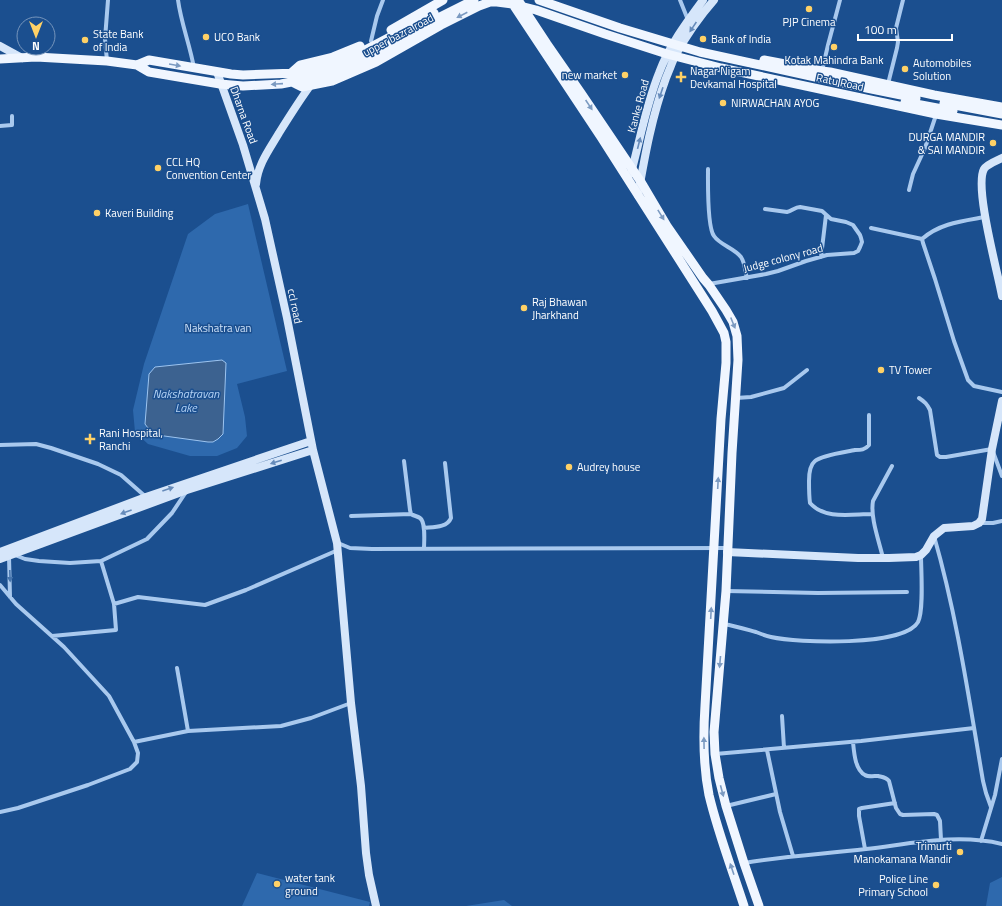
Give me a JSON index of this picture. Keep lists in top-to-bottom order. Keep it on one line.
{"streets":{"main road":["upper bazra road","Ratu Road"],"street":["Kanke Road","Dharna Road","Judge colony road","ccl road"]},"crossings":[["upper bazra road","Ratu Road"],["upper bazra road","Kanke Road"],["upper bazra road","ccl road"],["Ratu Road","Kanke Road"],["Dharna Road","ccl road"]],"water":["Nakshatravan Lake"],"parks":["Nakshatra van"],"places":{"other":["PJP Cinema","UCO Bank","Bank of India","State Bank of India","Kotak Mahindra Bank","Automobiles Solution","new market","NIRWACHAN AYOG","DURGA MANDIR & SAI MANDIR","CCL HQ Convention Center","Kaveri Building","Raj Bhawan Jharkhand","TV Tower","Audrey house","Trimurti Manokamana Mandir","water tank ground","Police Line Primary School"],"health":["Nagar Nigam Devkamal Hospital","Rani Hospital, Ranchi"]},"scale_bar":"100 m","north":"bottom"}
